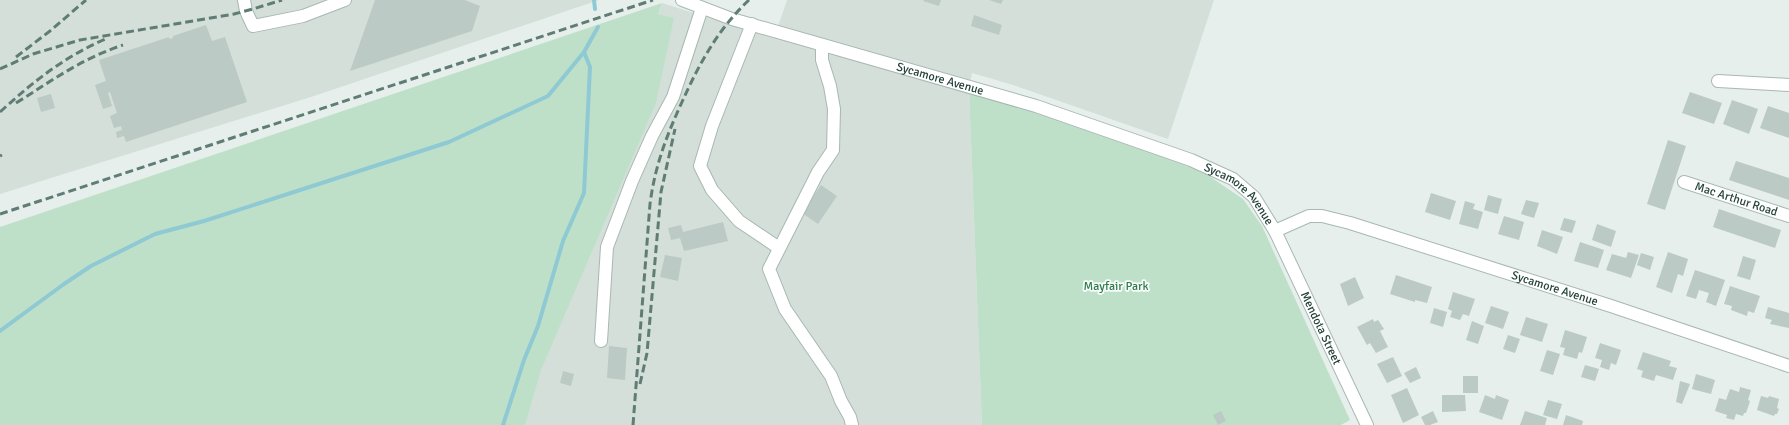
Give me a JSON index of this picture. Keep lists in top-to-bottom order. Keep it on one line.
{"streets":{"street":["Sycamore Avenue","Mac Arthur Road","Mendota Street"]},"crossings":[["Sycamore Avenue","Mendota Street"]],"parks":["Mayfair Park"]}
